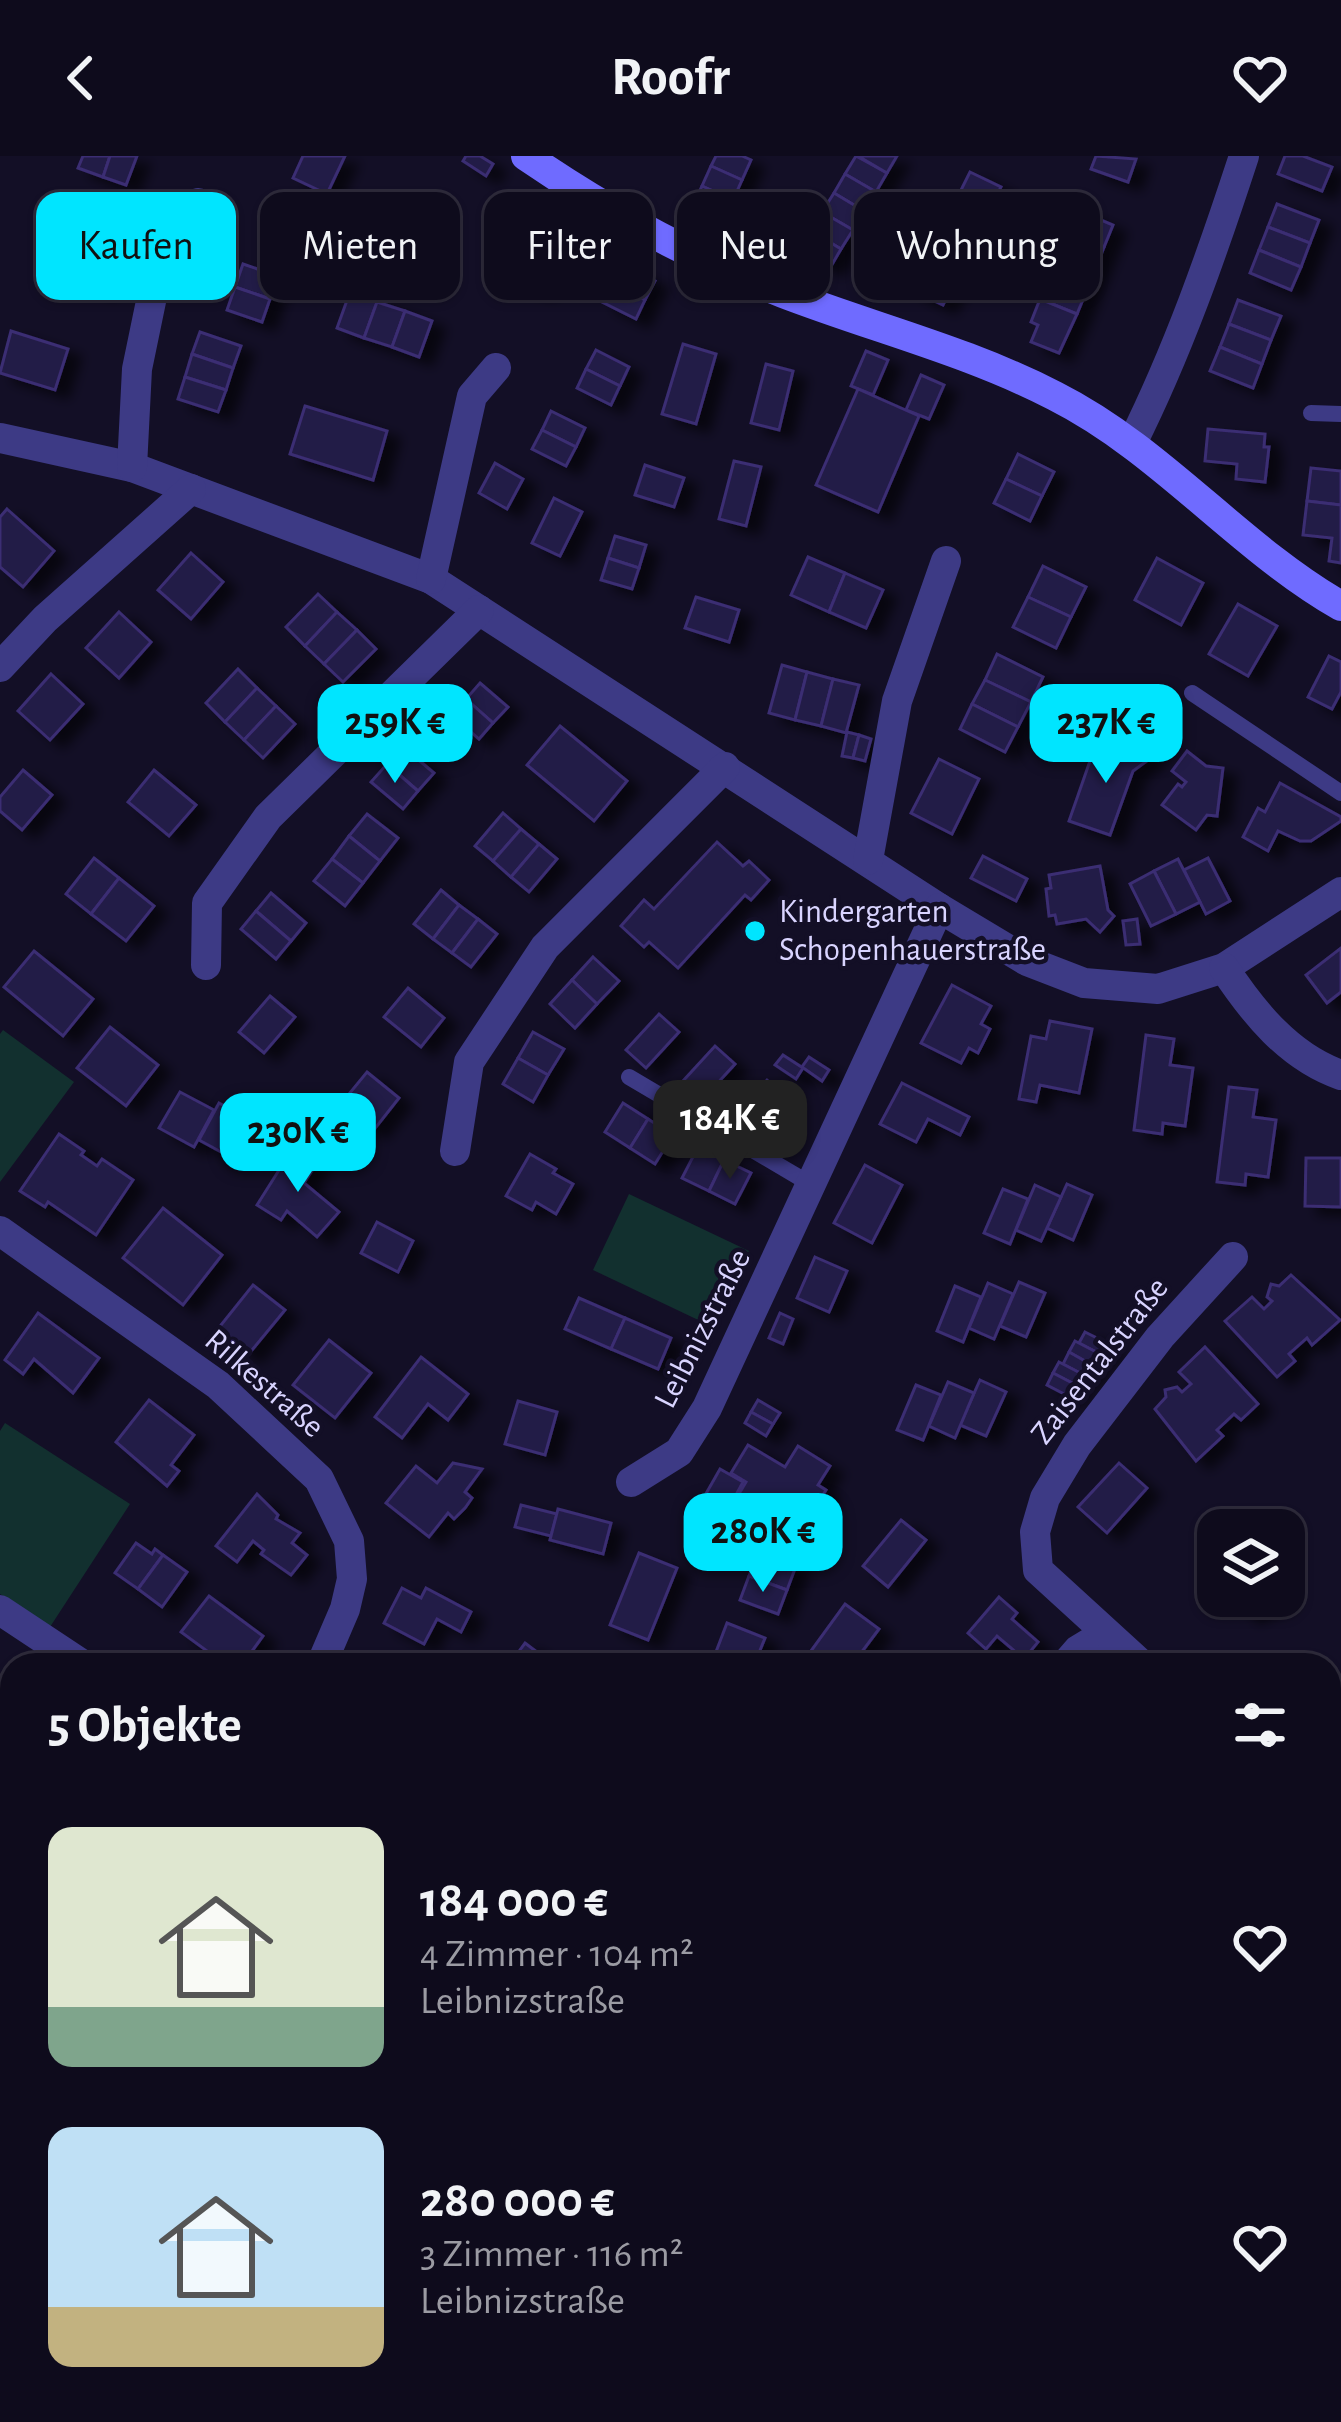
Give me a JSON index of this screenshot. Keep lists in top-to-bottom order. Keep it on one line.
{"streets":{"street":["Leibnizstraße","Zaisentalstraße","Rilkestraße"]},"places":["Kindergarten Schopenhauerstraße"],"page":{"header":"Roofr","chip":["Kaufen","Mieten","Filter","Neu","Wohnung"],"price":["259K €","237K €","184K €","230K €","280K €"],"heading":"5 Objekte","list":[{"name":"184 000 €","note":"4 Zimmer · 104 m² · Leibnizstraße"},{"name":"280 000 €","note":"3 Zimmer · 116 m² · Leibnizstraße"}]}}
